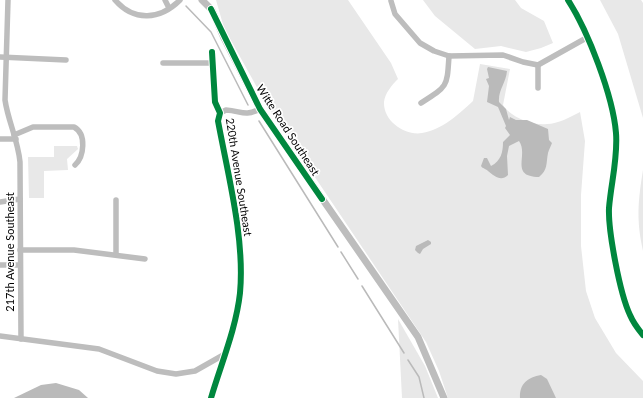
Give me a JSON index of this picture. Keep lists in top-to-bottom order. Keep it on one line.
{"streets":{"street":["Witte Road Southeast","220th Avenue Southeast","217th Avenue Southeast"]}}
